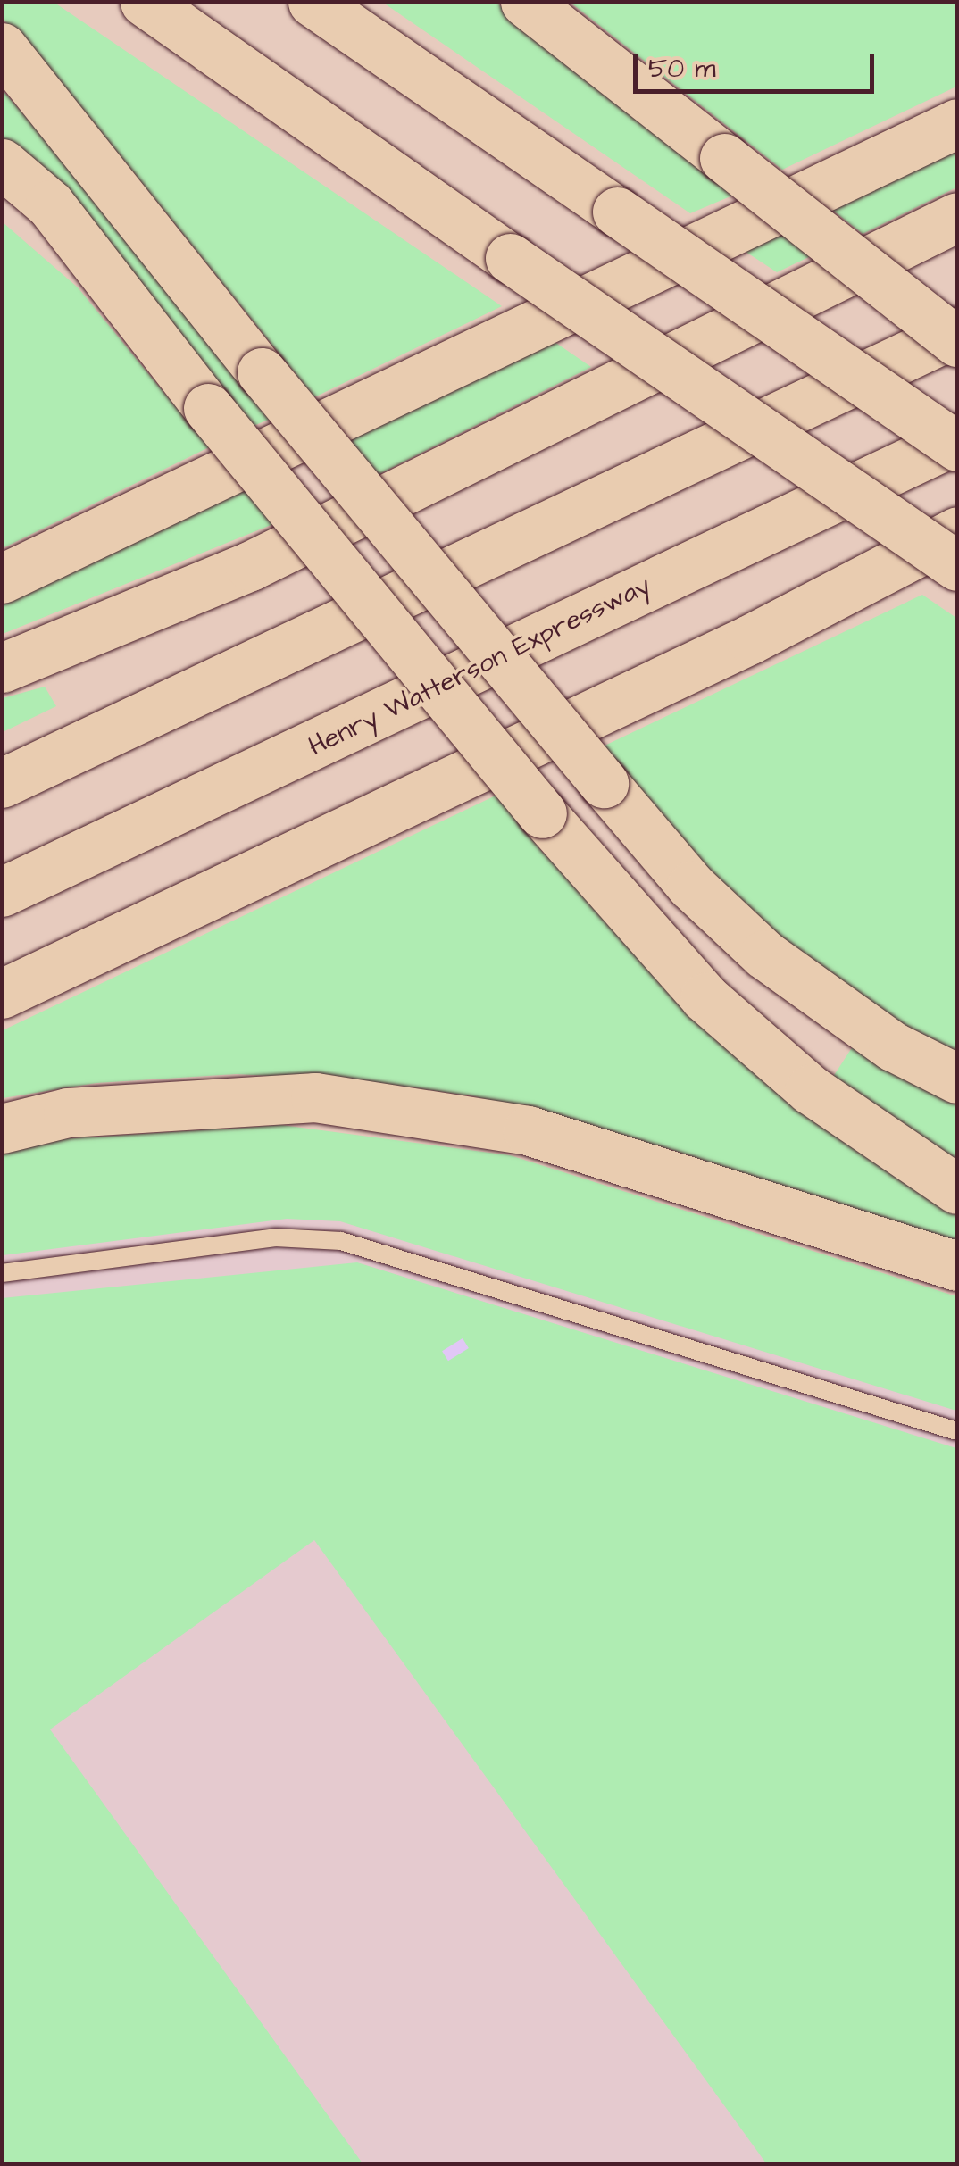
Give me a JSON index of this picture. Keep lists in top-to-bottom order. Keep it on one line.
{"streets":{"highway":["Henry Watterson Expressway"]},"scale_bar":"50 m"}
